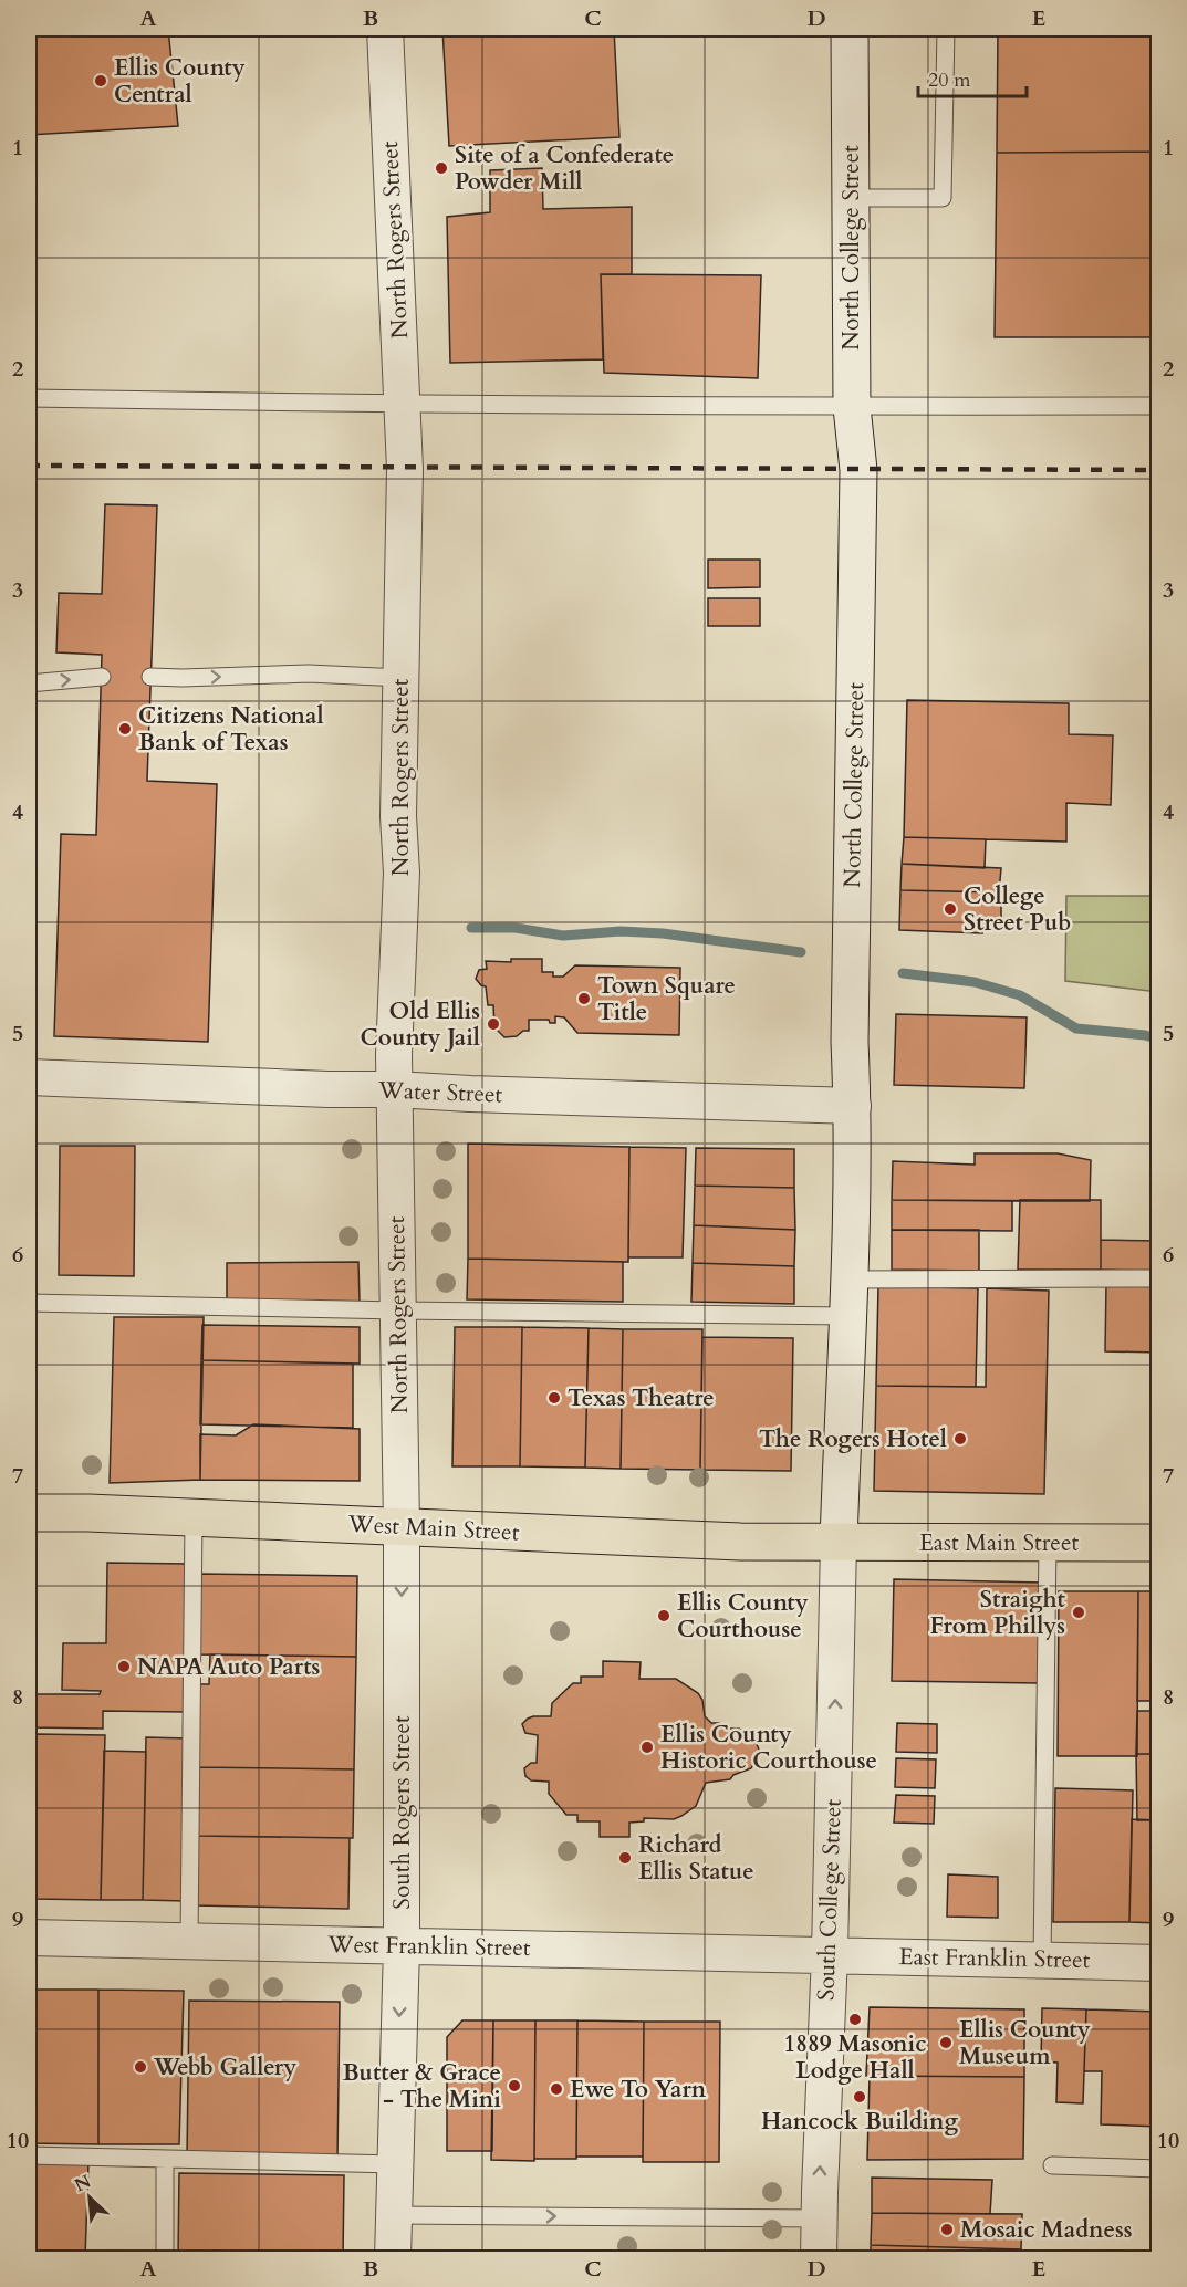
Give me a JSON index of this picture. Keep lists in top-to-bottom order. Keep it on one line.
{"streets":{"main road":["West Main Street","East Main Street"],"street":["North Rogers Street","North College Street","Water Street","South Rogers Street","South College Street","West Franklin Street","East Franklin Street"]},"crossings":[["North Rogers Street","Water Street"],["North Rogers Street","West Main Street"],["North Rogers Street","South Rogers Street"],["North College Street","Water Street"],["North College Street","West Main Street"],["North College Street","East Main Street"],["North College Street","South College Street"],["West Main Street","East Main Street"],["West Main Street","South Rogers Street"],["West Main Street","South College Street"],["East Main Street","South College Street"],["South Rogers Street","West Franklin Street"],["South College Street","West Franklin Street"],["South College Street","East Franklin Street"],["West Franklin Street","East Franklin Street"]],"one_way":["South Rogers Street","South College Street"],"places":["Ellis County Central","Site of a Confederate Powder Mill","Citizens National Bank of Texas","College Street Pub","Town Square Title","Old Ellis County Jail","Texas Theatre","The Rogers Hotel","Straight From Phillys","Ellis County Courthouse","NAPA Auto Parts","Ellis County Historic Courthouse","Richard Ellis Statue","1889 Masonic Lodge Hall","Ellis County Museum","Webb Gallery","Butter & Grace - The Mini","Ewe To Yarn","Hancock Building","Mosaic Madness"],"scale_bar":"20 m","north":"top left","grid":{"columns":["A","B","C","D","E"],"rows":["1","2","3","4","5","6","7","8","9","10"]}}
